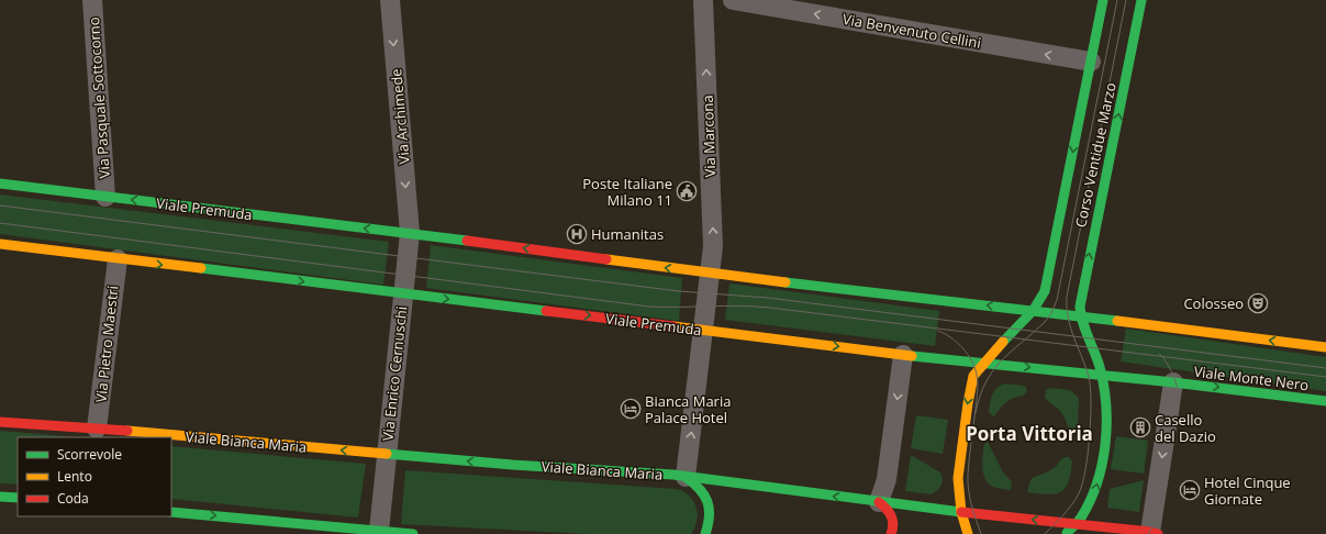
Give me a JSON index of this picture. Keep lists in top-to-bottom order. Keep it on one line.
{"streets":{"street":["Via Benvenuto Cellini","Via Pasquale Sottocorno","Via Archimede","Via Marcona","Corso Ventidue Marzo","Viale Premuda","Via Pietro Maestri","Via Enrico Cernuschi","Viale Monte Nero","Viale Bianca Maria"]},"crossings":[["Via Benvenuto Cellini","Corso Ventidue Marzo"],["Via Pasquale Sottocorno","Viale Premuda"],["Via Archimede","Viale Premuda"],["Via Marcona","Viale Premuda"],["Via Marcona","Viale Bianca Maria"],["Corso Ventidue Marzo","Viale Premuda"],["Corso Ventidue Marzo","Viale Monte Nero"],["Corso Ventidue Marzo","Viale Bianca Maria"],["Viale Premuda","Via Pietro Maestri"],["Viale Premuda","Via Enrico Cernuschi"],["Viale Premuda","Viale Monte Nero"],["Via Pietro Maestri","Viale Bianca Maria"],["Via Enrico Cernuschi","Viale Bianca Maria"]],"one_way":["Via Benvenuto Cellini","Via Archimede","Via Marcona","Viale Monte Nero","Viale Bianca Maria"],"districts":["Porta Vittoria"],"places":{"public building":["Poste Italiane Milano 11"],"hospital":["Humanitas"],"theatre":["Colosseo"],"hotel":["Bianca Maria Palace Hotel","Hotel Cinque Giornate"],"building":["Casello del Dazio"]},"legend":["Scorrevole","Lento","Coda"]}
